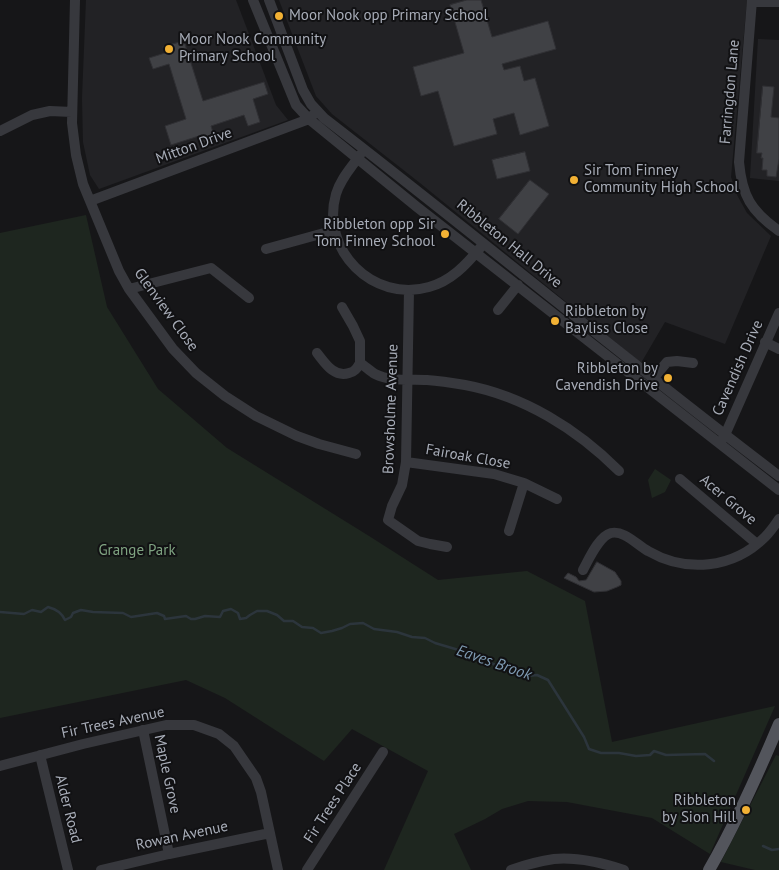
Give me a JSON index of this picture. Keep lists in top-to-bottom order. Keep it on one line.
{"streets":{"street":["Farringdon Lane","Mitton Drive","Ribbleton Hall Drive","Glenview Close","Cavendish Drive","Browsholme Avenue","Fairoak Close","Acer Grove","Fir Trees Avenue","Maple Grove","Fir Trees Place","Alder Road","Rowan Avenue"]},"crossings":[["Mitton Drive","Ribbleton Hall Drive"],["Mitton Drive","Glenview Close"],["Ribbleton Hall Drive","Cavendish Drive"],["Browsholme Avenue","Fairoak Close"],["Fir Trees Avenue","Maple Grove"],["Fir Trees Avenue","Alder Road"],["Fir Trees Avenue","Rowan Avenue"],["Maple Grove","Rowan Avenue"]],"water":["Eaves Brook"],"parks":["Grange Park"],"places":["Moor Nook opp Primary School","Moor Nook Community Primary School","Sir Tom Finney Community High School","Ribbleton opp Sir Tom Finney School","Ribbleton by Bayliss Close","Ribbleton by Cavendish Drive","Ribbleton by Sion Hill"]}
